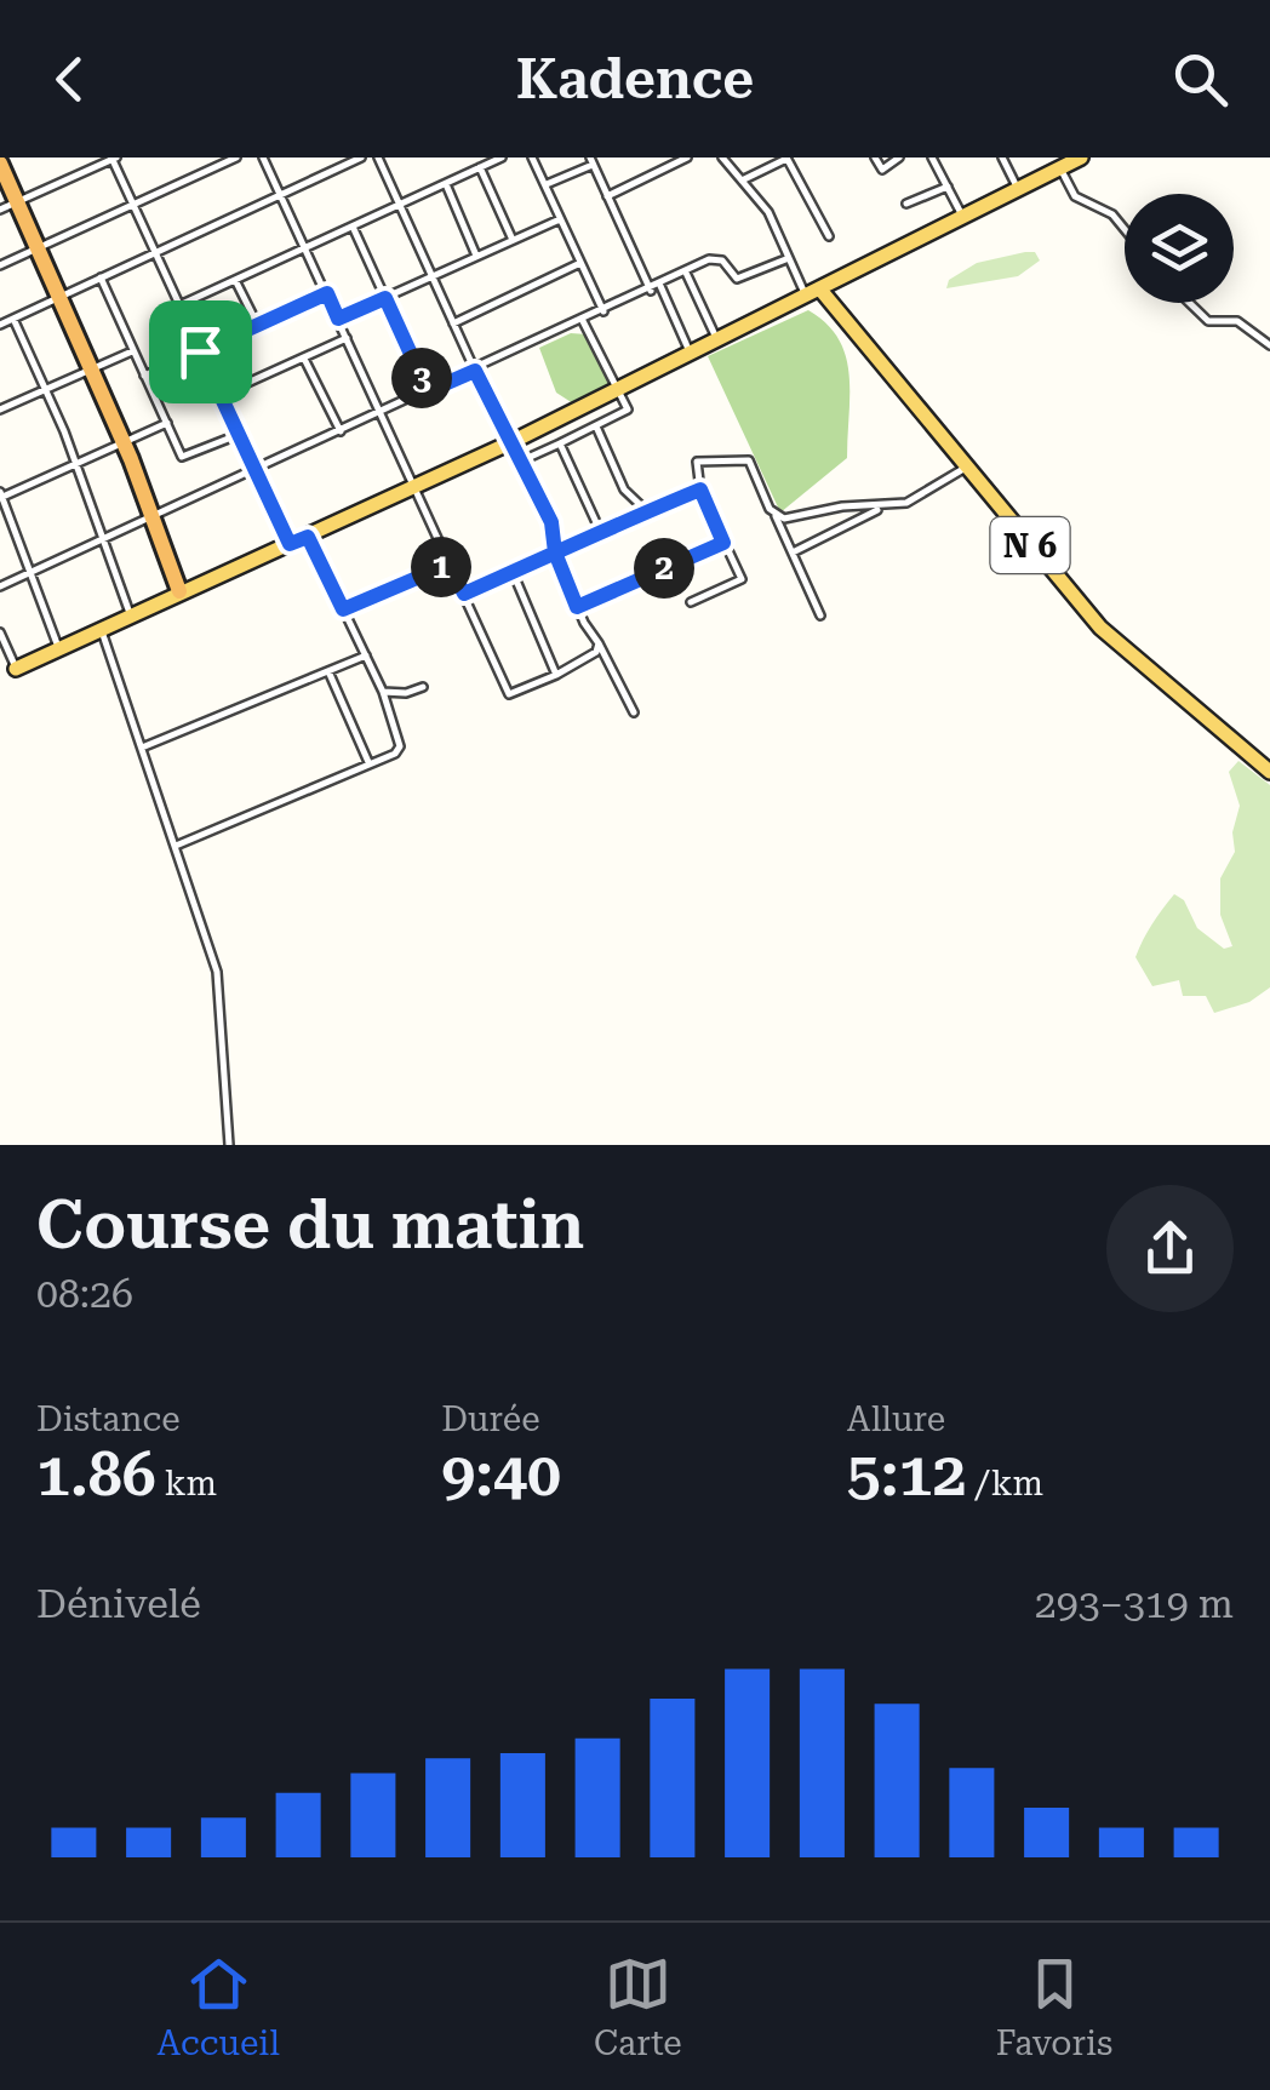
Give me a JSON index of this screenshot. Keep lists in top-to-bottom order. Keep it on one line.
{"streets":{"main road":["N 6"]},"page":{"header":"Kadence","pins":["3","1","2"],"heading":["Course du matin","08:26"],"stats":[["Distance","1.86 km"],["Durée","9:40"],["Allure","5:12 /km"]],"chart":["Dénivelé","293–319 m"],"tabs":["Accueil","Carte","Favoris"]}}
